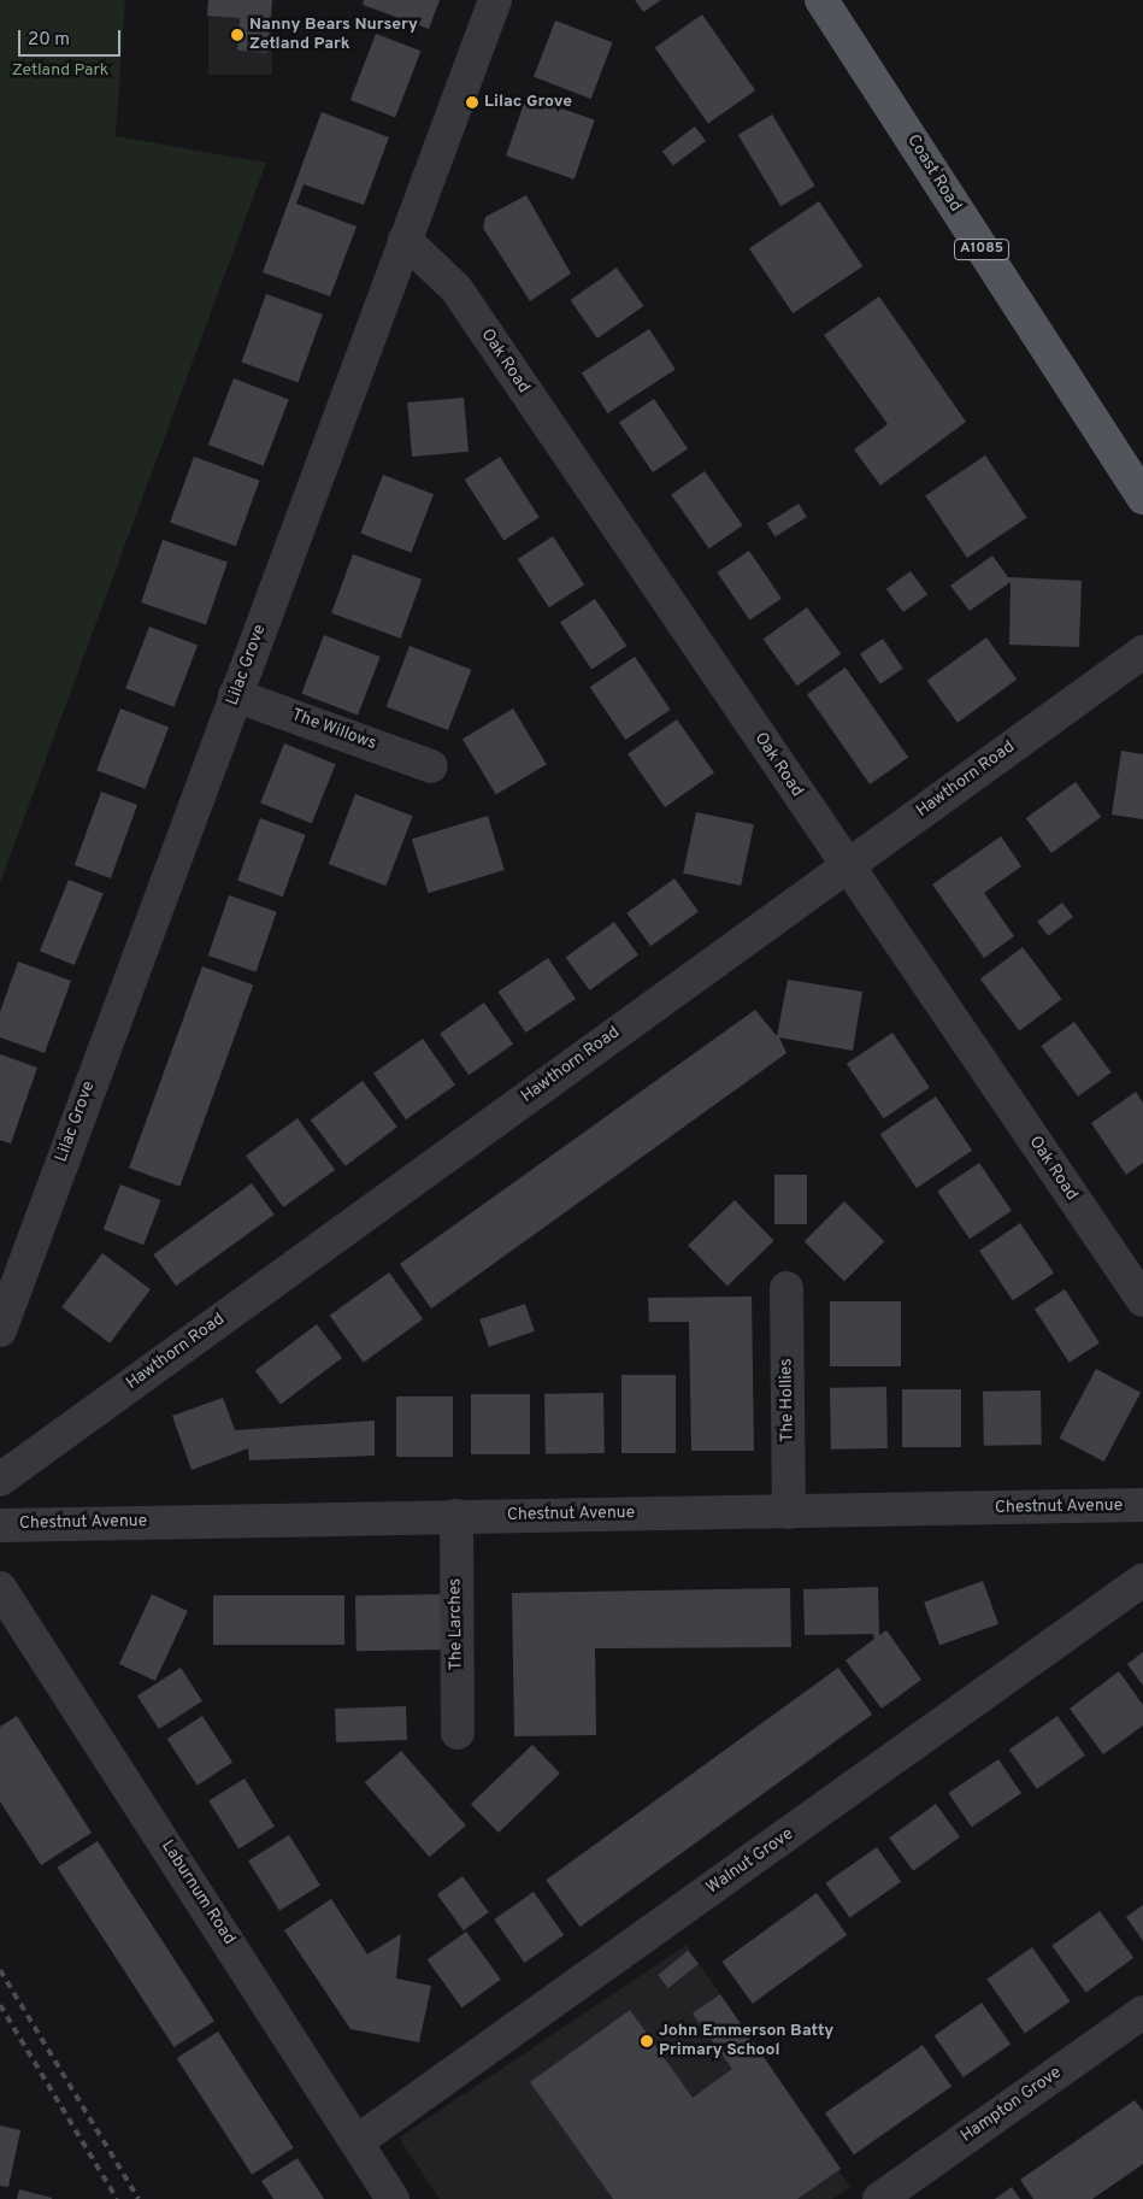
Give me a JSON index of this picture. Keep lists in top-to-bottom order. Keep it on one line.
{"streets":{"main road":["Coast Road","A1085"],"street":["Oak Road","Lilac Grove","The Willows","Hawthorn Road","The Hollies","Chestnut Avenue","The Larches","Walnut Grove","Laburnum Road","Hampton Grove"]},"crossings":[["Oak Road","Lilac Grove"],["Oak Road","Hawthorn Road"],["Lilac Grove","The Willows"],["The Hollies","Chestnut Avenue"],["Chestnut Avenue","The Larches"],["Walnut Grove","Laburnum Road"]],"parks":["Zetland Park"],"places":["Nanny Bears Nursery Zetland Park","Lilac Grove","John Emmerson Batty Primary School"],"scale_bar":"20 m"}
